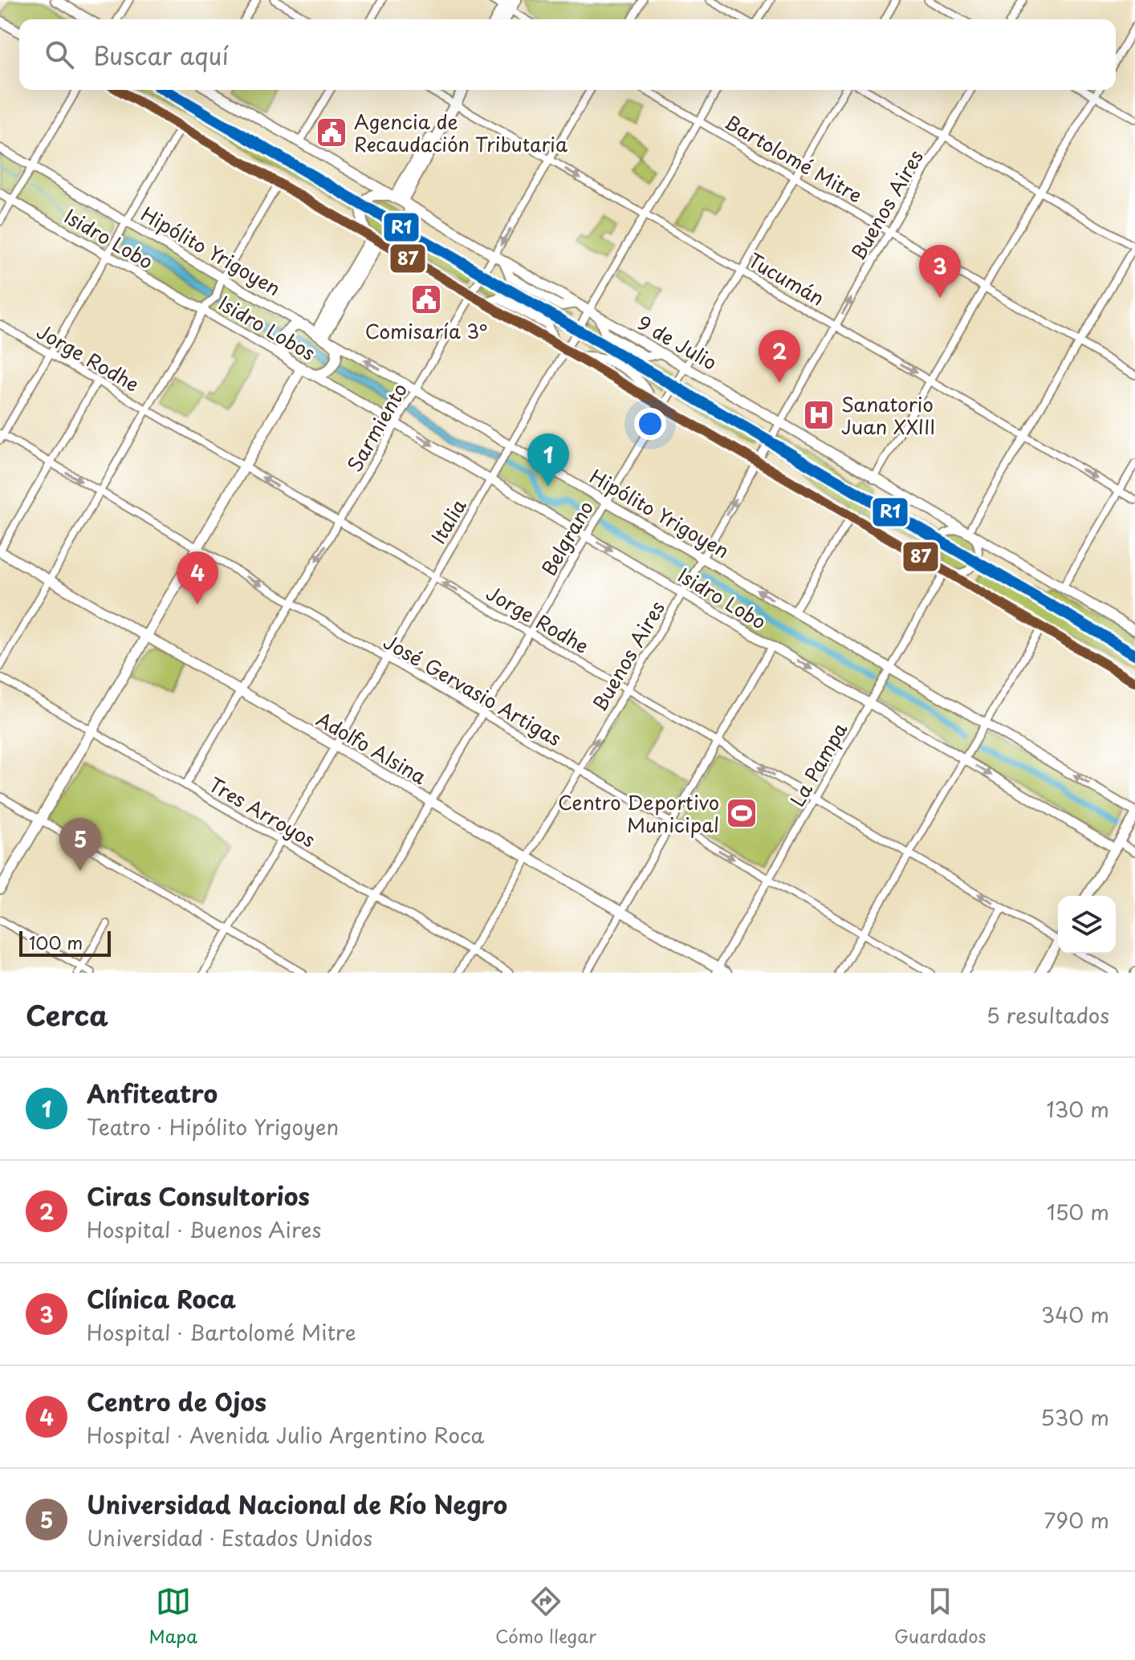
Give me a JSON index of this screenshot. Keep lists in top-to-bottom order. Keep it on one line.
{"streets":{"main road":["Hipólito Yrigoyen","Isidro Lobos","9 de Julio","Adolfo Alsina"],"street":["Bartolomé Mitre","Buenos Aires","Isidro Lobo","Tucumán","Jorge Rodhe","Sarmiento","Italia","Belgrano","José Gervasio Artigas","La Pampa","Tres Arroyos"]},"crossings":[["Bartolomé Mitre","Buenos Aires"],["Bartolomé Mitre","Italia"],["Bartolomé Mitre","Belgrano"],["Buenos Aires","Isidro Lobo"],["Buenos Aires","Hipólito Yrigoyen"],["Buenos Aires","Tucumán"],["Buenos Aires","9 de Julio"],["Buenos Aires","Jorge Rodhe"],["Buenos Aires","José Gervasio Artigas"],["Buenos Aires","Adolfo Alsina"],["Buenos Aires","Tres Arroyos"],["Isidro Lobo","Hipólito Yrigoyen"],["Isidro Lobo","Isidro Lobos"],["Isidro Lobo","Sarmiento"],["Isidro Lobo","Italia"],["Isidro Lobo","Belgrano"],["Isidro Lobo","La Pampa"],["Hipólito Yrigoyen","Isidro Lobos"],["Hipólito Yrigoyen","Sarmiento"],["Hipólito Yrigoyen","Italia"],["Hipólito Yrigoyen","Belgrano"],["Hipólito Yrigoyen","La Pampa"],["Tucumán","Sarmiento"],["Tucumán","Italia"],["Tucumán","Belgrano"],["9 de Julio","Sarmiento"],["9 de Julio","Italia"],["9 de Julio","Belgrano"],["9 de Julio","La Pampa"],["Jorge Rodhe","Sarmiento"],["Jorge Rodhe","Italia"],["Jorge Rodhe","Belgrano"],["Jorge Rodhe","La Pampa"],["Sarmiento","José Gervasio Artigas"],["Sarmiento","Adolfo Alsina"],["Sarmiento","Tres Arroyos"],["Italia","José Gervasio Artigas"],["Italia","Adolfo Alsina"],["Italia","Tres Arroyos"],["Belgrano","José Gervasio Artigas"],["Belgrano","Adolfo Alsina"],["Belgrano","Tres Arroyos"],["José Gervasio Artigas","La Pampa"],["Adolfo Alsina","La Pampa"]],"one_way":["Isidro Lobo","Tucumán","Jorge Rodhe"],"places":{"public building":["Agencia de Recaudación Tributaria","Comisaría 3°"],"hospital":["Sanatorio Juan XXIII"],"sports":["Centro Deportivo Municipal"]},"lines":["transit line R1","transit line 87"],"scale_bar":"100 m","page":{"search":"Buscar aquí","pins":["3","2","1","4","5"],"scale":"100 m","heading":["Cerca","5 resultados"],"list":[{"mark":"1","name":"Anfiteatro","note":"Teatro · Hipólito Yrigoyen","value":"130 m"},{"mark":"2","name":"Ciras Consultorios","note":"Hospital · Buenos Aires","value":"150 m"},{"mark":"3","name":"Clínica Roca","note":"Hospital · Bartolomé Mitre","value":"340 m"},{"mark":"4","name":"Centro de Ojos","note":"Hospital · Avenida Julio Argentino Roca","value":"530 m"},{"mark":"5","name":"Universidad Nacional de Río Negro","note":"Universidad · Estados Unidos","value":"790 m"}],"nav":["Mapa","Cómo llegar","Guardados"]}}
